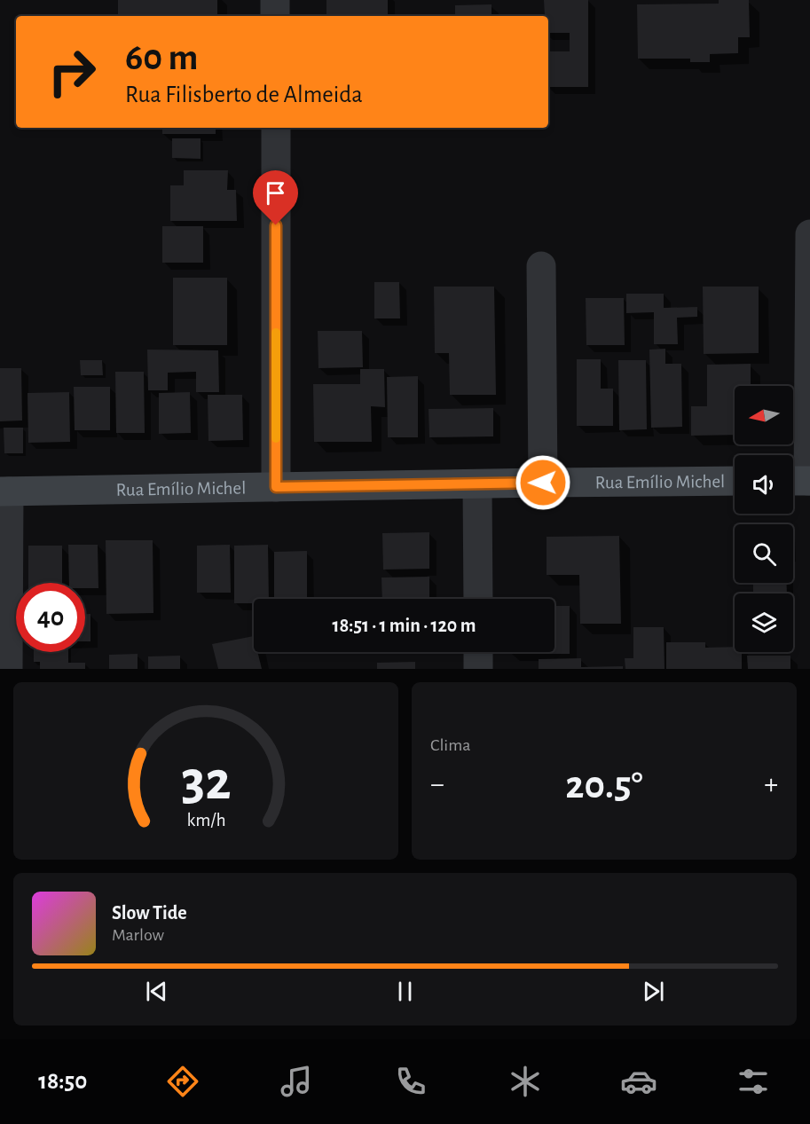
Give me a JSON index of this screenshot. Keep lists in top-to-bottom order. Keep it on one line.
{"streets":{"street":["Rua Emílio Michel"]},"north":"left","page":{"turn":["60 m","Rua Filisberto de Almeida"],"limit":"40","trip":"18:51 · 1 min · 120 m","tile":"Clima","heat":["−","20.5°","+"],"song":["Slow Tide","Marlow"],"tabs":"18:50","gauge":["32","km/h"]}}
